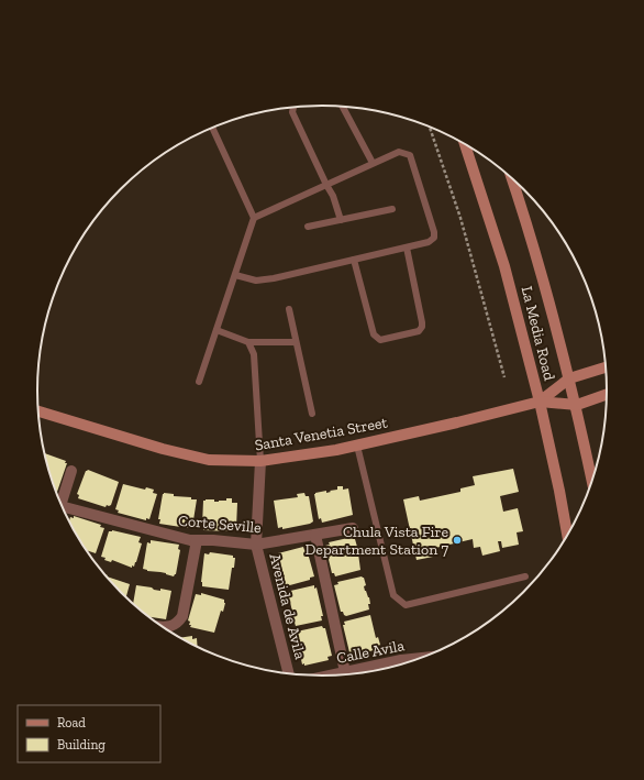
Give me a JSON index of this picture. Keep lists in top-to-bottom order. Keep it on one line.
{"streets":{"main road":["La Media Road","Santa Venetia Street"],"street":["Corte Seville","Avenida de Avila","Calle Avila"]},"crossings":[["La Media Road","Santa Venetia Street"],["Santa Venetia Street","Avenida de Avila"],["Corte Seville","Avenida de Avila"]],"places":["Chula Vista Fire Department Station 7"],"legend":["Road","Building"]}
